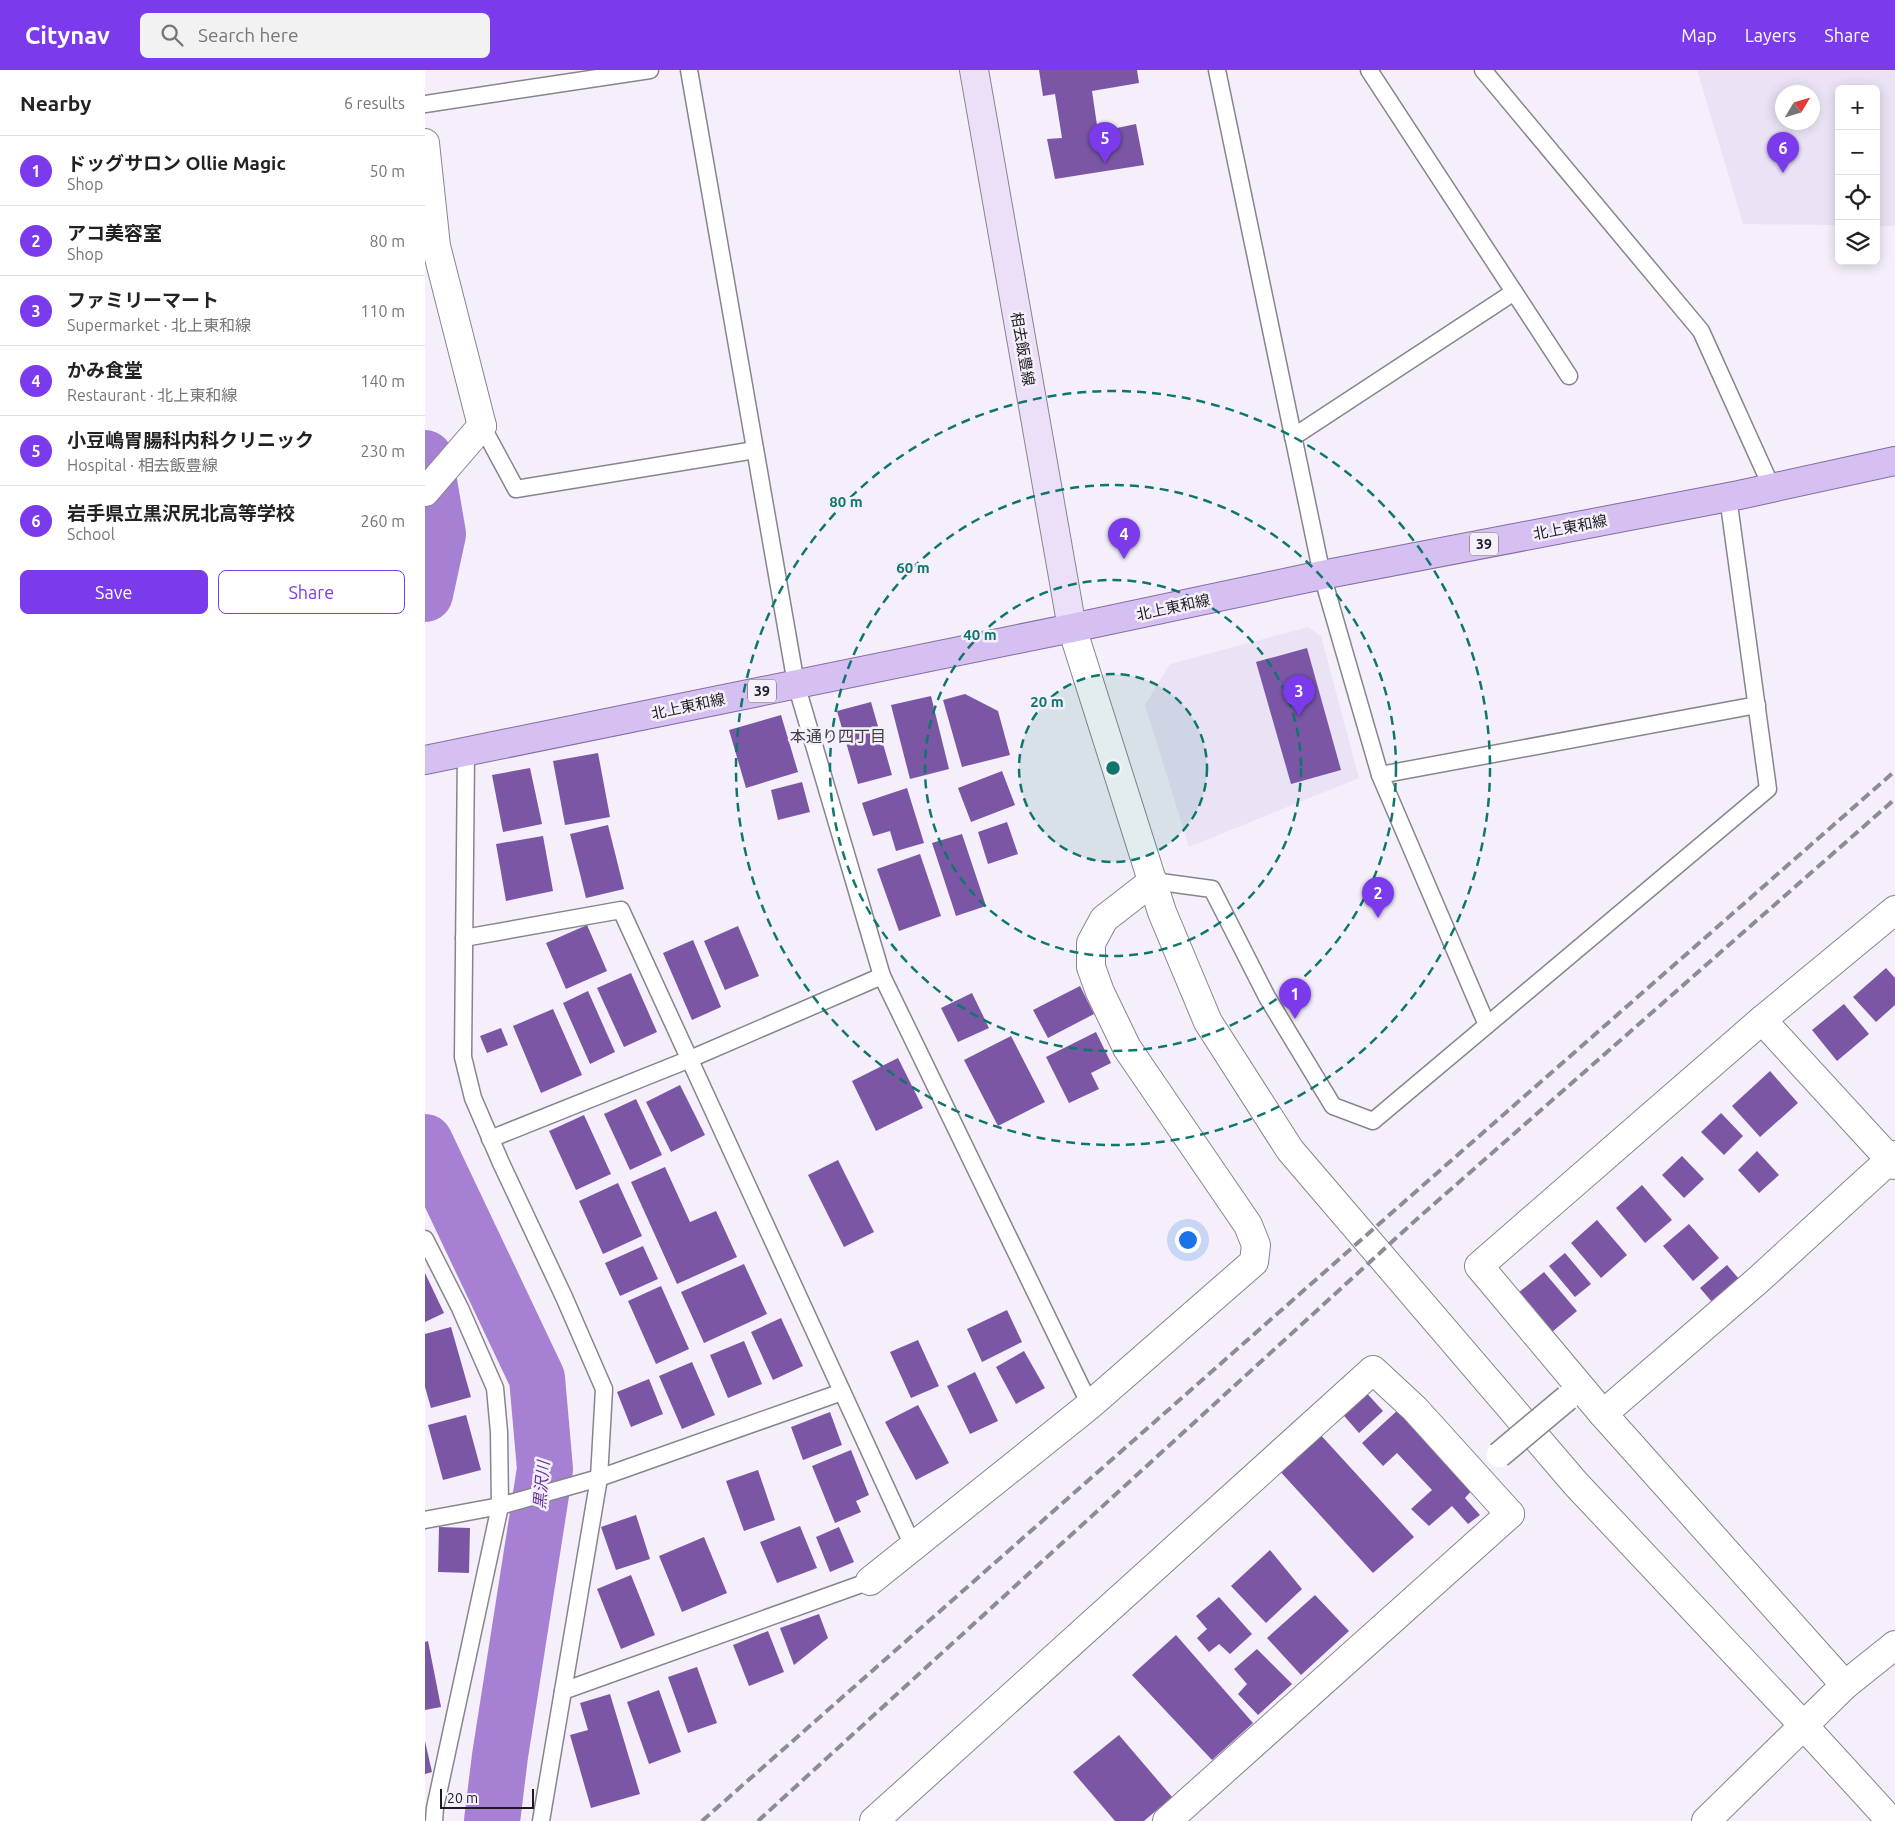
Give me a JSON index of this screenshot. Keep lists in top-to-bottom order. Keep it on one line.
{"streets":{"main road":["相去飯豊線","北上東和線","39"]},"crossings":[["相去飯豊線","北上東和線"]],"districts":["本通り四丁目"],"water":["黒沢川"],"scale_bar":"20 m","north":"top right","page":{"header":"Citynav","search":"Search here","nav":["Map","Layers","Share"],"heading":["Nearby","6 results"],"map_buttons":["+","−"],"pins":["5","6","4","3","2","1"],"list":[{"mark":"1","name":"ドッグサロン Ollie Magic","note":"Shop","value":"50 m"},{"mark":"2","name":"アコ美容室","note":"Shop","value":"80 m"},{"mark":"3","name":"ファミリーマート","note":"Supermarket · 北上東和線","value":"110 m"},{"mark":"4","name":"かみ食堂","note":"Restaurant · 北上東和線","value":"140 m"},{"mark":"5","name":"小豆嶋胃腸科内科クリニック","note":"Hospital · 相去飯豊線","value":"230 m"},{"mark":"6","name":"岩手県立黒沢尻北高等学校","note":"School","value":"260 m"}],"buttons":["Save","Share"],"scale":"20 m"},"rings":["80 m","60 m","40 m","20 m"]}
